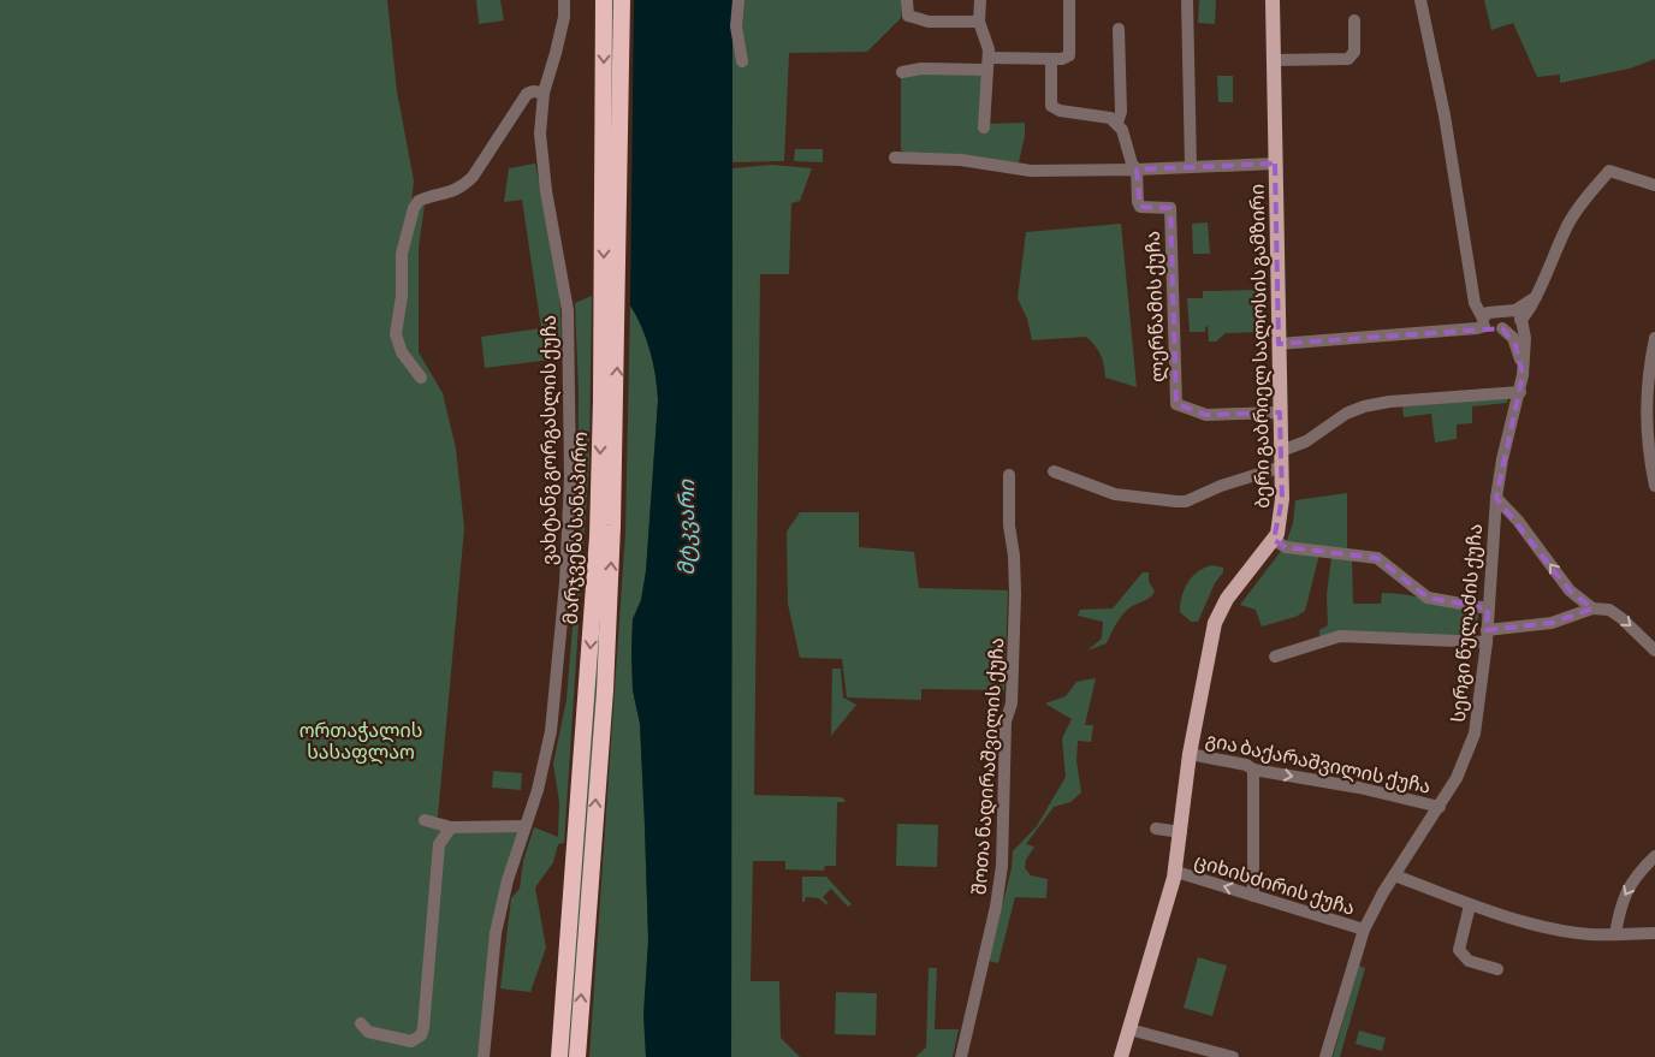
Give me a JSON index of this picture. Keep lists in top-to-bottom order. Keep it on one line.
{"streets":{"highway":["მარჯვენა სანაპირო"],"main road":["ბერი გაბრიელ სალოსის გამზირი"],"street":["ლერწამის ქუჩა","ვახტანგ გორგასლის ქუჩა","სერგი წულაძის ქუჩა","გია ბაქარაშვილის ქუჩა","შოთა ნადირაშვილის ქუჩა","ციხისძირის ქუჩა"]},"crossings":[["ლერწამის ქუჩა","ბერი გაბრიელ სალოსის გამზირი"],["ბერი გაბრიელ სალოსის გამზირი","გია ბაქარაშვილის ქუჩა"],["ბერი გაბრიელ სალოსის გამზირი","ციხისძირის ქუჩა"],["სერგი წულაძის ქუჩა","გია ბაქარაშვილის ქუჩა"],["სერგი წულაძის ქუჩა","ციხისძირის ქუჩა"]],"one_way":["გია ბაქარაშვილის ქუჩა","ციხისძირის ქუჩა"],"water":["მტკვარი"],"parks":["ორთაჭალის სასაფლაო"]}
